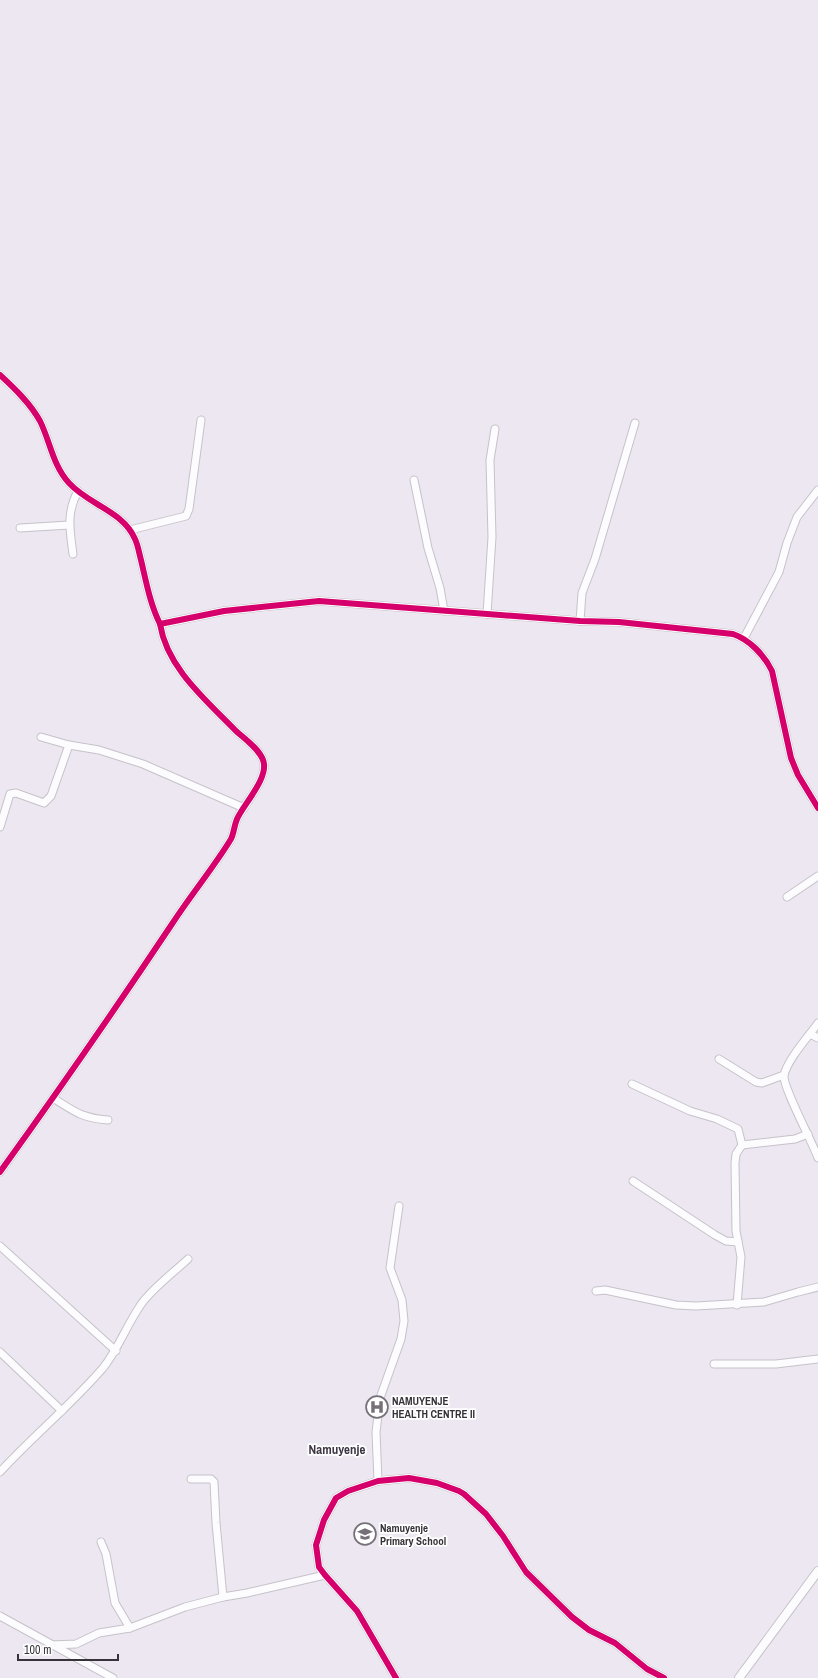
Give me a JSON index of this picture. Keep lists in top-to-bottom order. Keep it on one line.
{"districts":["Namuyenje"],"places":{"hospital":["NAMUYENJE HEALTH CENTRE II"],"school or university":["Namuyenje Primary School"]},"scale_bar":"100 m"}
